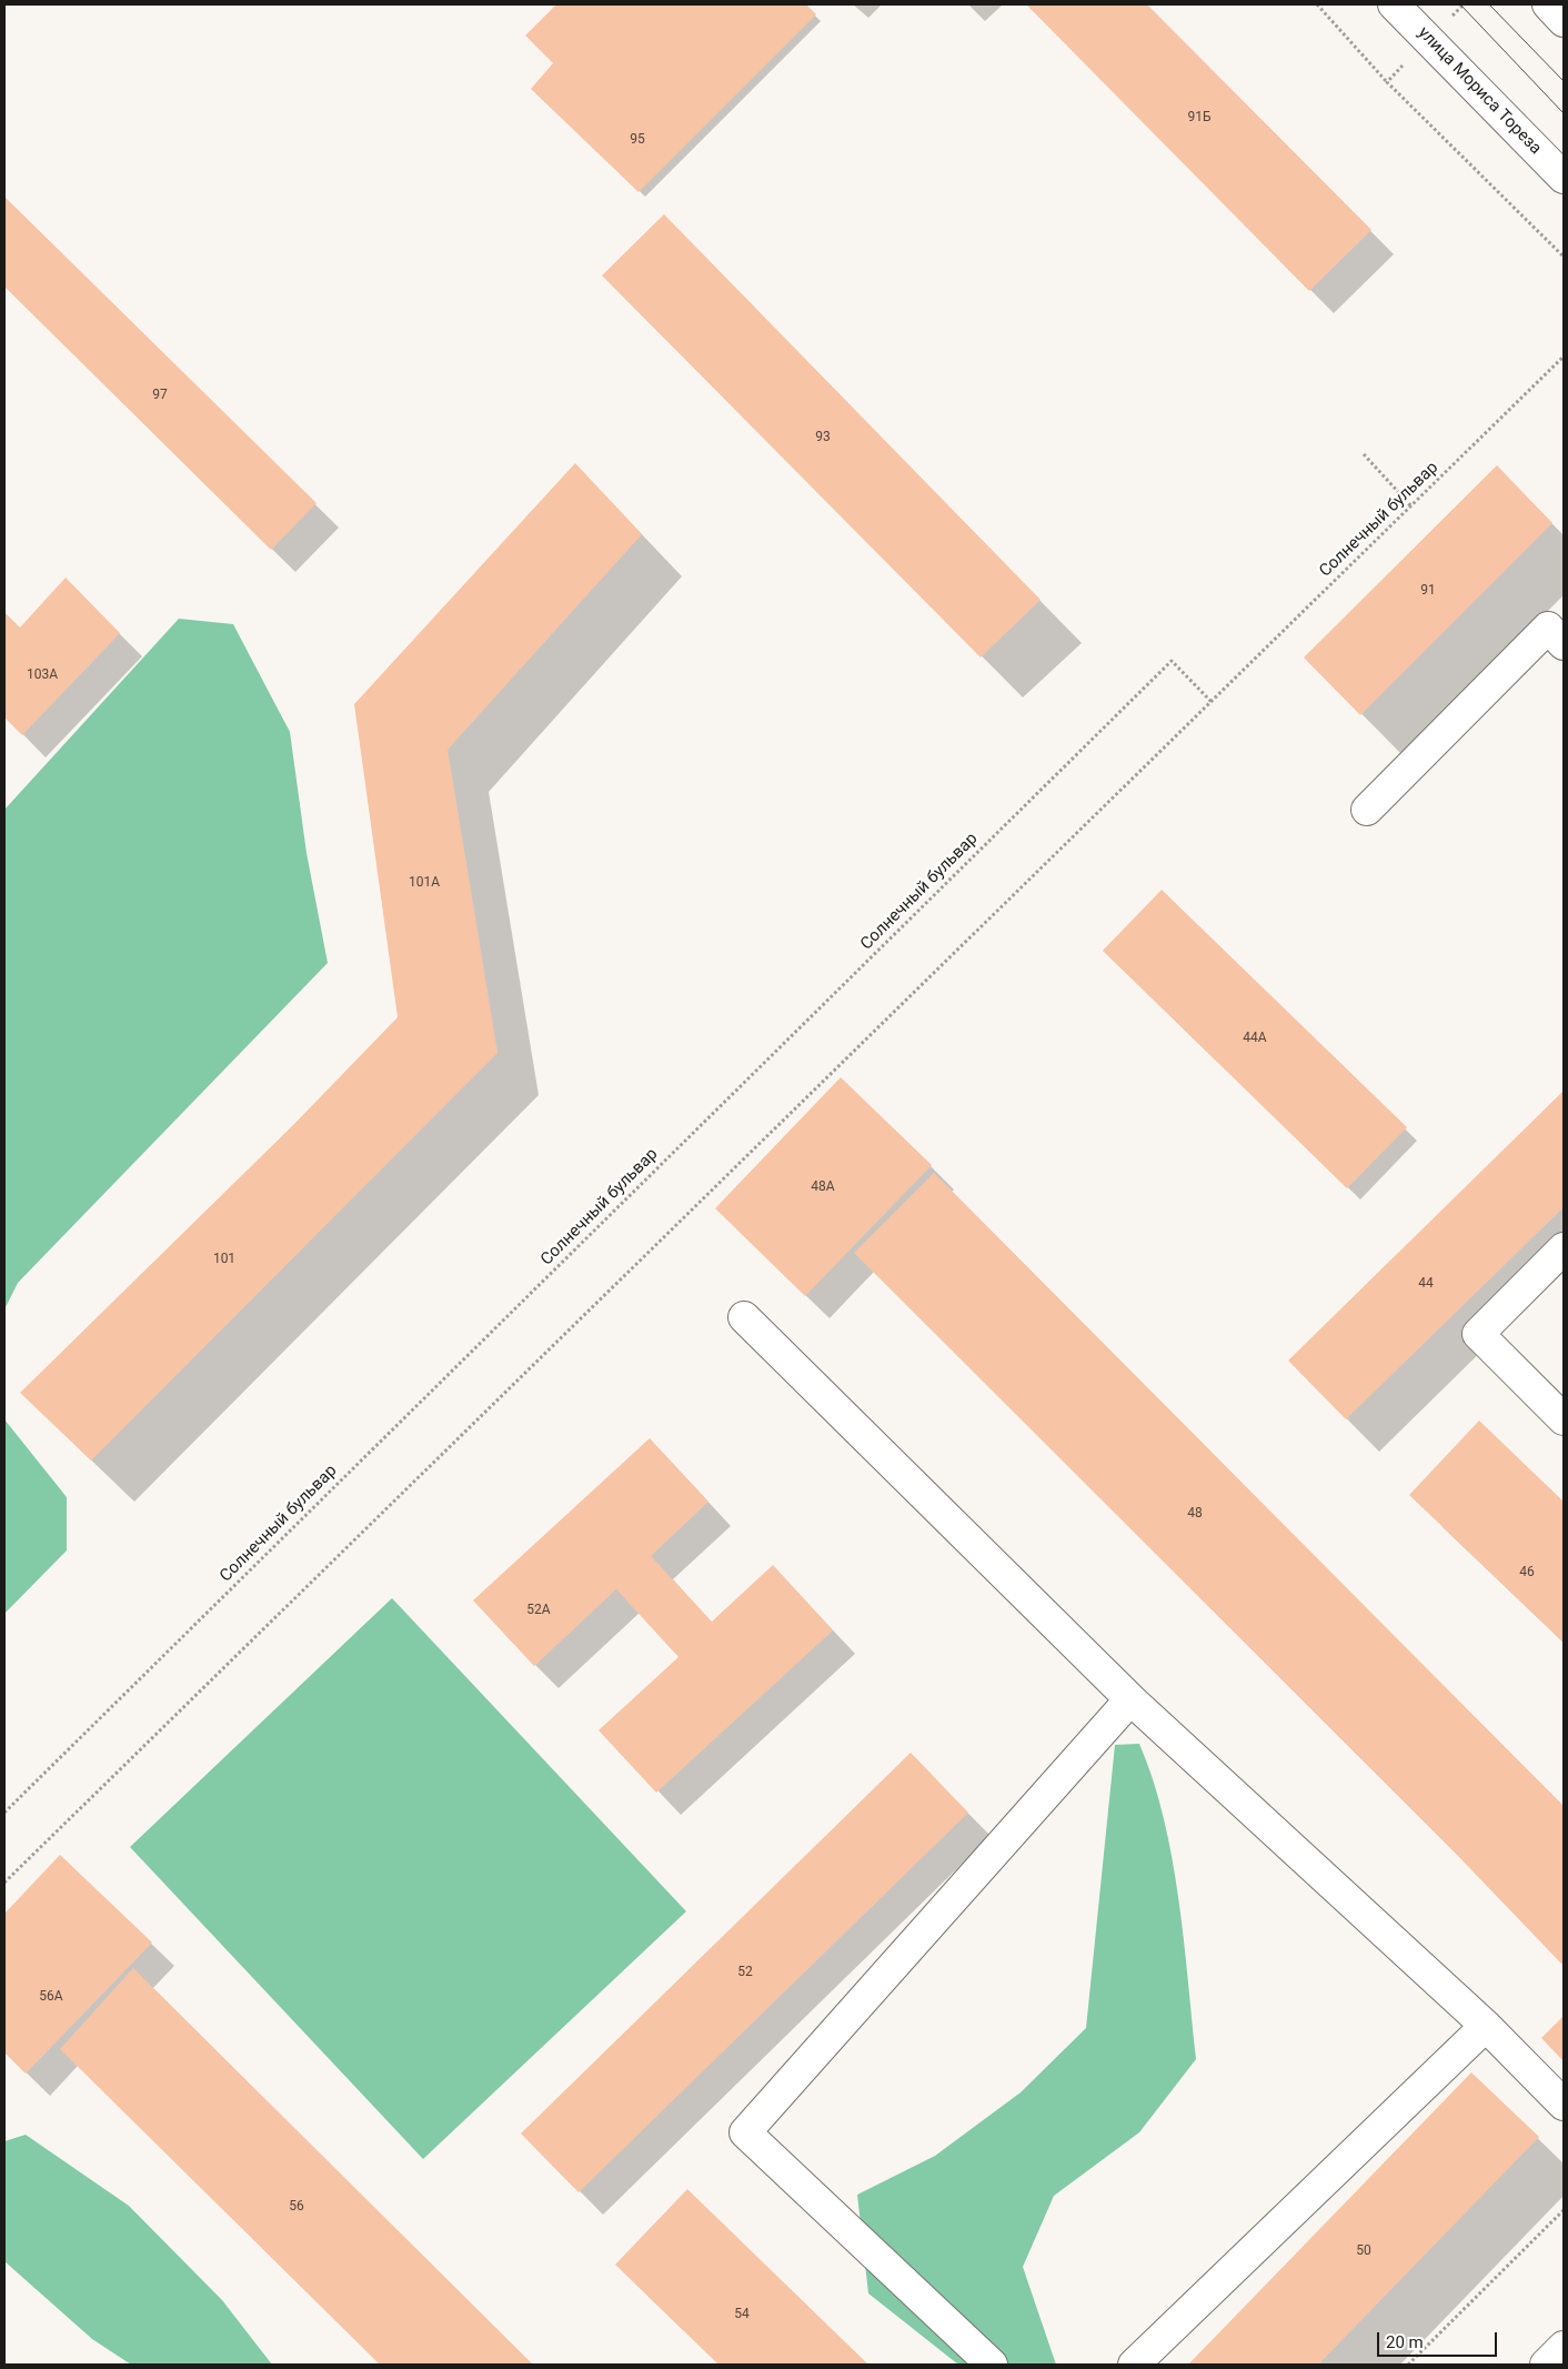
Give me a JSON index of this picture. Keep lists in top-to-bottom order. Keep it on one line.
{"streets":{"street":["улица Мориса Тореза"],"path":["Солнечный бульвар"]},"house_numbers":["91Б","95","97","93","91","103А","101А","44А","48А","101","44","48","46","52А","52","56А","56","50","54"],"scale_bar":"20 m"}
